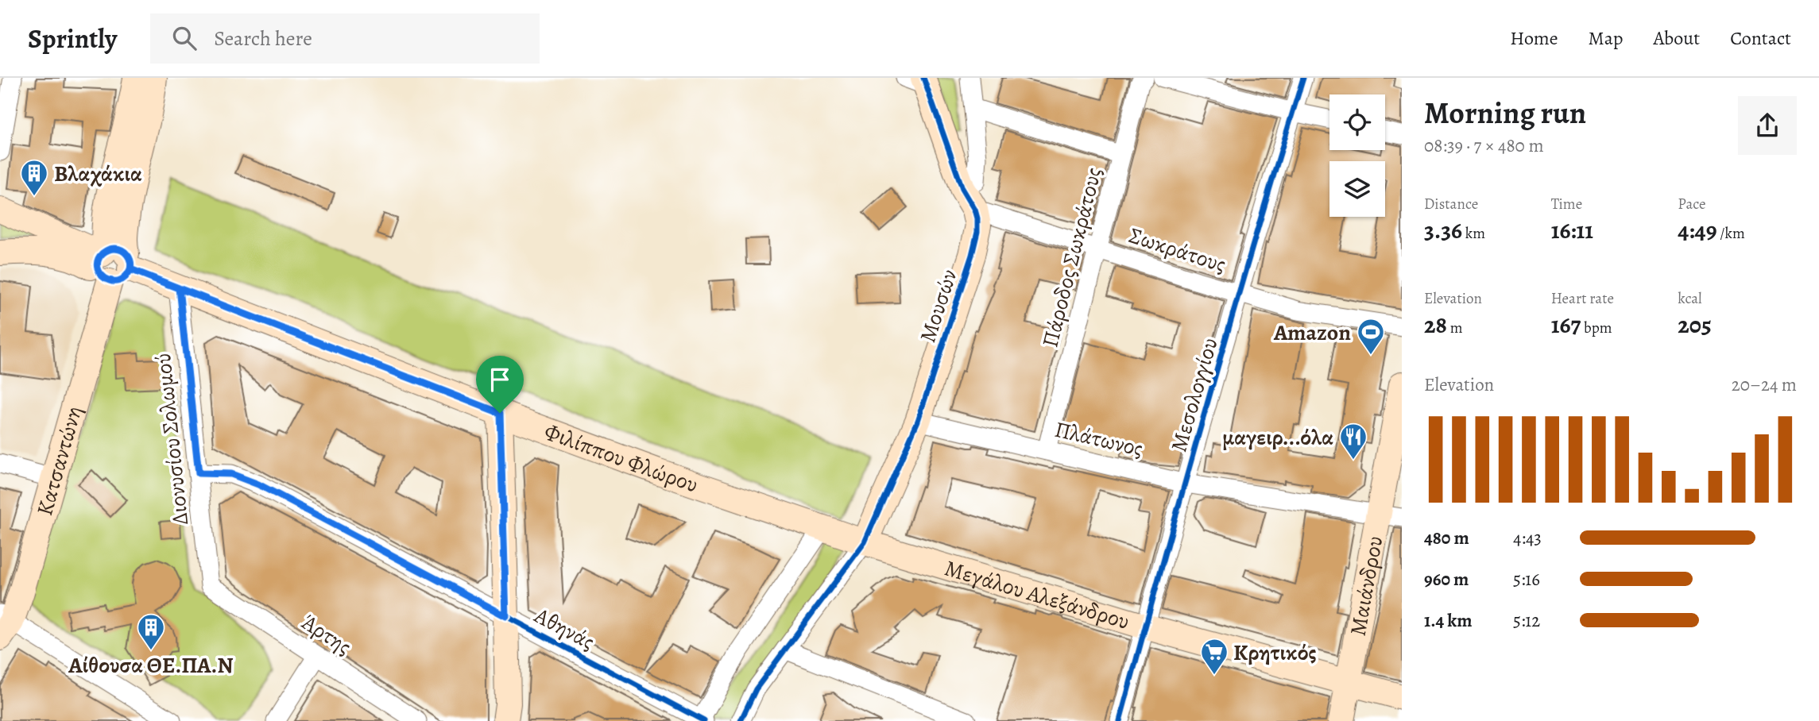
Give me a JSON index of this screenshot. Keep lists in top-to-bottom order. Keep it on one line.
{"streets":{"main road":["Μουσών","Φιλίππου Φλώρου","Κατσαντώνη","Μαιάνδρου","Μεγάλου Αλεξάνδρου"],"street":["Σωκράτους","Πάροδος Σωκράτους","Μεσολογγίου","Πλάτωνος","Διονυσίου Σολωμού","Αθηνάς","Άρτης"]},"crossings":[["Σωκράτους","Πάροδος Σωκράτους"],["Σωκράτους","Μουσών"],["Σωκράτους","Μεσολογγίου"],["Πάροδος Σωκράτους","Πλάτωνος"],["Μουσών","Πλάτωνος"],["Μουσών","Φιλίππου Φλώρου"],["Μουσών","Μεγάλου Αλεξάνδρου"],["Μεσολογγίου","Πλάτωνος"],["Μεσολογγίου","Μεγάλου Αλεξάνδρου"],["Πλάτωνος","Μαιάνδρου"],["Διονυσίου Σολωμού","Φιλίππου Φλώρου"],["Διονυσίου Σολωμού","Αθηνάς"],["Διονυσίου Σολωμού","Άρτης"],["Φιλίππου Φλώρου","Κατσαντώνη"],["Φιλίππου Φλώρου","Μεγάλου Αλεξάνδρου"],["Μαιάνδρου","Μεγάλου Αλεξάνδρου"]],"places":{"building":["Βλαχάκια","Αίθουσα ΘΕ.ΠΑ.Ν"],"sports":["Amazon"],"restaurant":["μαγειρ...όλα"],"supermarket":["Κρητικός"]},"page":{"header":"Sprintly","search":"Search here","nav":["Home","Map","About","Contact"],"heading":["Morning run","08:39 · 7 × 480 m"],"stats":[["Distance","3.36 km"],["Time","16:11"],["Pace","4:49 /km"],["Elevation","28 m"],["Heart rate","167 bpm"],["kcal","205"]],"chart":["Elevation","20–24 m"],"list":[{"name":"480 m","note":"4:43"},{"name":"960 m","note":"5:16"},{"name":"1.4 km","note":"5:12"}]}}
